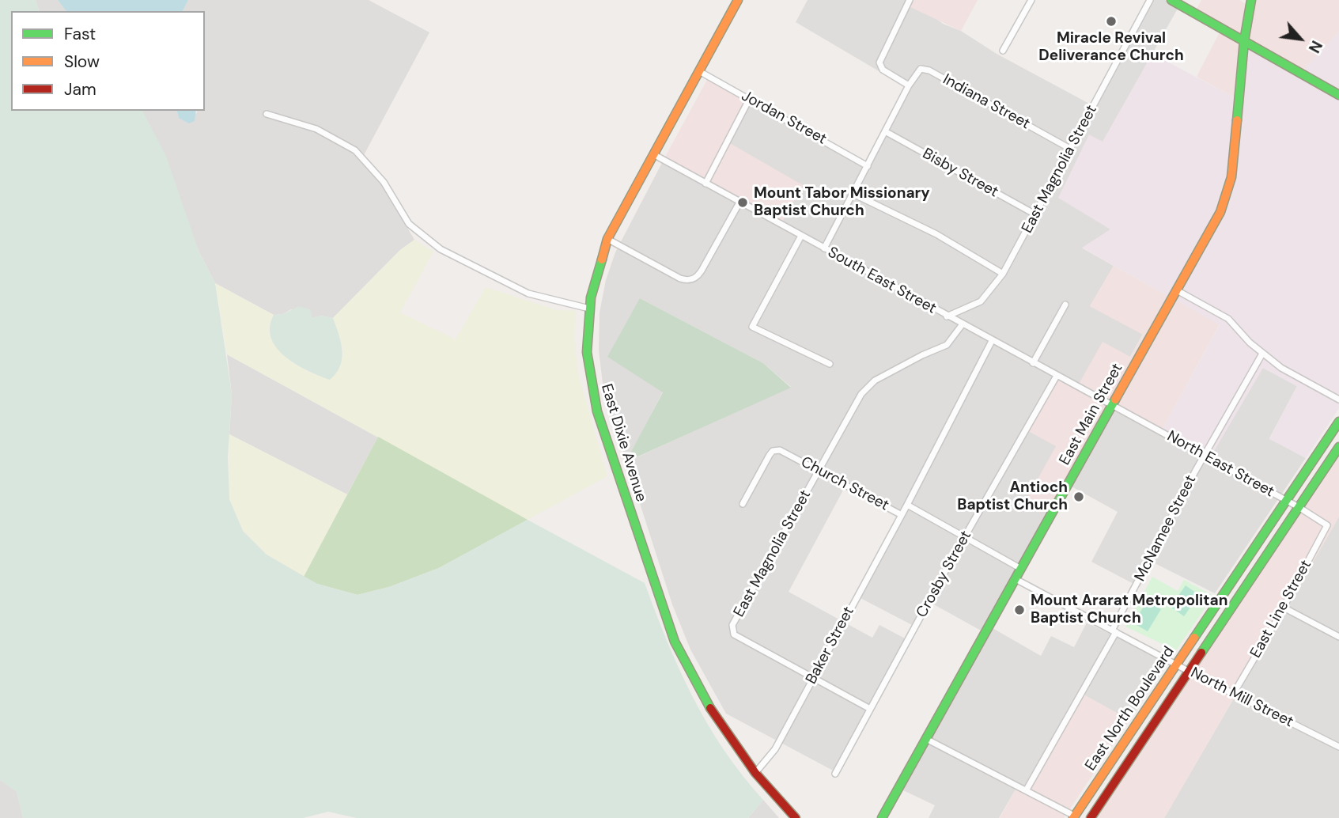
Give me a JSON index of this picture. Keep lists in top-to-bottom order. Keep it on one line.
{"streets":{"main road":["East Main Street","East Dixie Avenue","East North Boulevard"],"street":["Indiana Street","Jordan Street","East Magnolia Street","Bisby Street","South East Street","North East Street","Church Street","McNamee Street","Crosby Street","East Line Street","Baker Street","North Mill Street"]},"crossings":[["Indiana Street","East Magnolia Street"],["Jordan Street","East Dixie Avenue"],["East Magnolia Street","Bisby Street"],["East Magnolia Street","South East Street"],["East Magnolia Street","Church Street"],["East Magnolia Street","Baker Street"],["South East Street","East Main Street"],["South East Street","East Dixie Avenue"],["South East Street","North East Street"],["South East Street","Crosby Street"],["East Main Street","North East Street"],["East Main Street","Church Street"],["East Main Street","North Mill Street"],["East Dixie Avenue","Baker Street"],["North East Street","McNamee Street"],["North East Street","East Line Street"],["North East Street","East North Boulevard"],["Church Street","Crosby Street"],["Church Street","Baker Street"],["McNamee Street","North Mill Street"],["East Line Street","North Mill Street"],["North Mill Street","East North Boulevard"]],"places":["Miracle Revival Deliverance Church","Mount Tabor Missionary Baptist Church","Antioch Baptist Church","Mount Ararat Metropolitan Baptist Church"],"legend":["Fast","Slow","Jam"],"north":"bottom right"}
